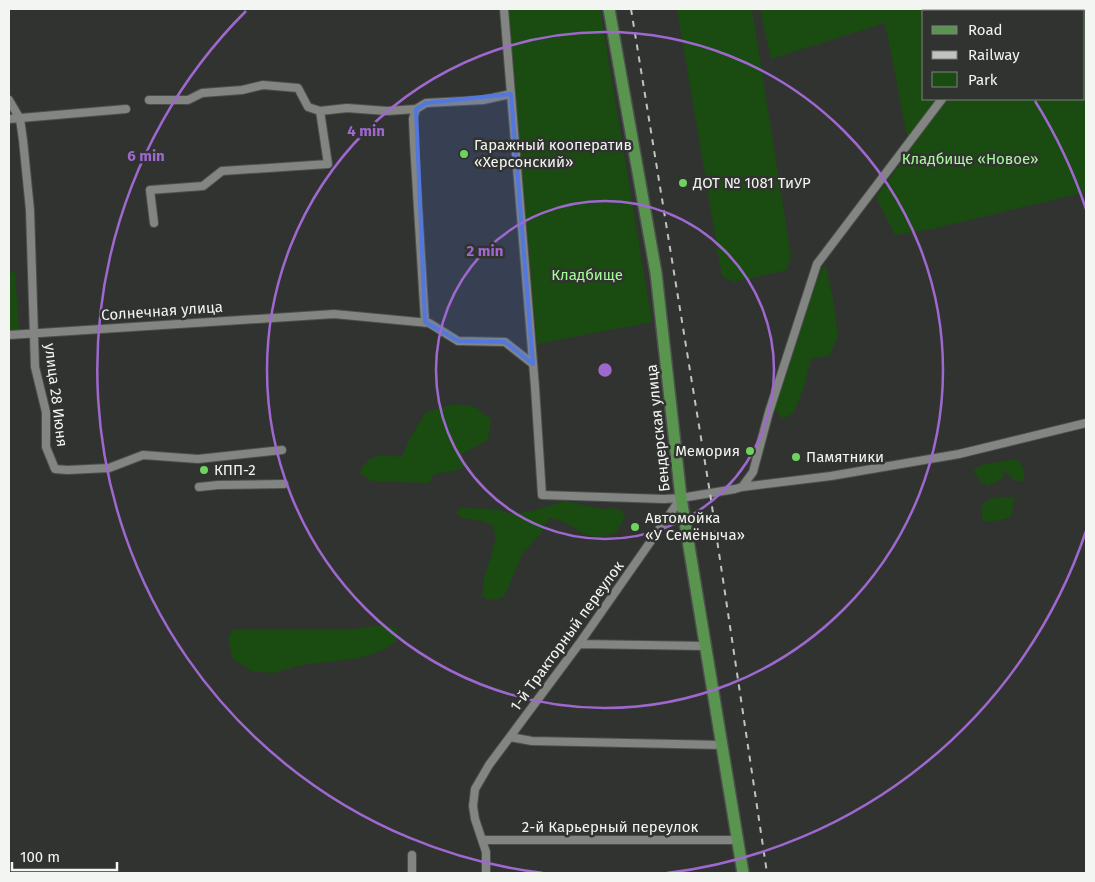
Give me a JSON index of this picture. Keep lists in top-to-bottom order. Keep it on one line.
{"streets":{"main road":["Бендерская улица"],"street":["Солнечная улица","улица 28 Июня","1-й Тракторный переулок","2-й Карьерный переулок"]},"crossings":[["Солнечная улица","улица 28 Июня"],["Бендерская улица","1-й Тракторный переулок"],["Бендерская улица","2-й Карьерный переулок"],["1-й Тракторный переулок","2-й Карьерный переулок"]],"parks":["Кладбище «Новое»","Кладбище"],"places":["Гаражный кооператив «Херсонский»","ДОТ № 1081 ТиУР","Мемория","Памятники","КПП-2","Автомойка «У Семёныча»"],"legend":["Road","Railway","Park"],"scale_bar":"100 m","rings":["4 min","6 min","2 min"]}
